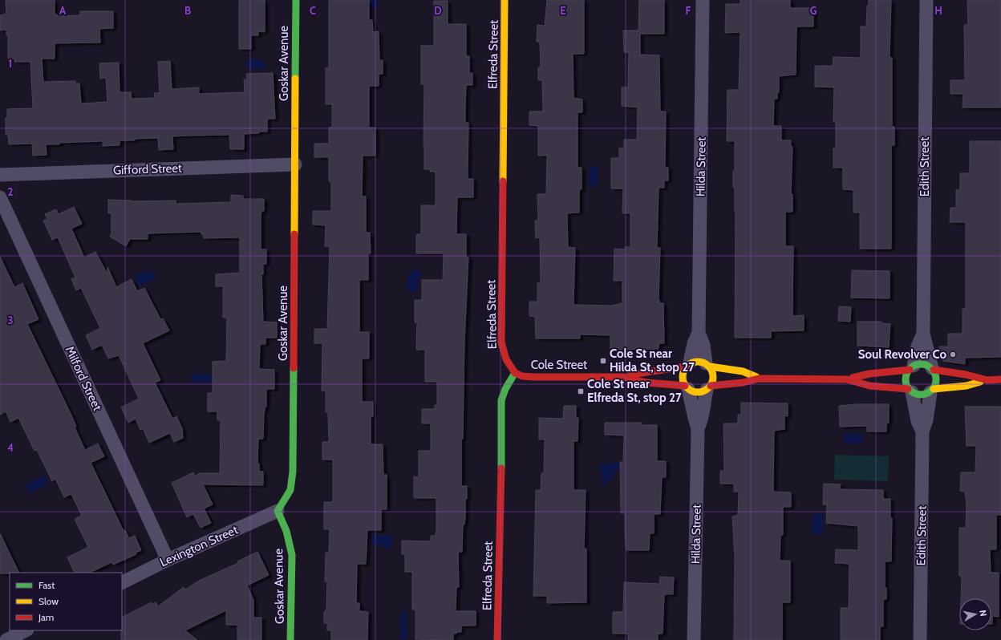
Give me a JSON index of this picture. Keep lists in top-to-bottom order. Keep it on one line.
{"streets":{"street":["Elfreda Street","Goskar Avenue","Hilda Street","Edith Street","Gifford Street","Cole Street","Milford Street","Lexington Street"]},"crossings":[["Elfreda Street","Cole Street"],["Goskar Avenue","Gifford Street"],["Goskar Avenue","Lexington Street"],["Hilda Street","Cole Street"],["Milford Street","Lexington Street"]],"places":{"other":["Soul Revolver Co"],"transit":["Cole St near Hilda St, stop 27","Cole St near Elfreda St, stop 27"]},"legend":["Fast","Slow","Jam"],"north":"right","grid":{"columns":["A","B","C","D","E","F","G","H"],"rows":["1","2","3","4"]}}
